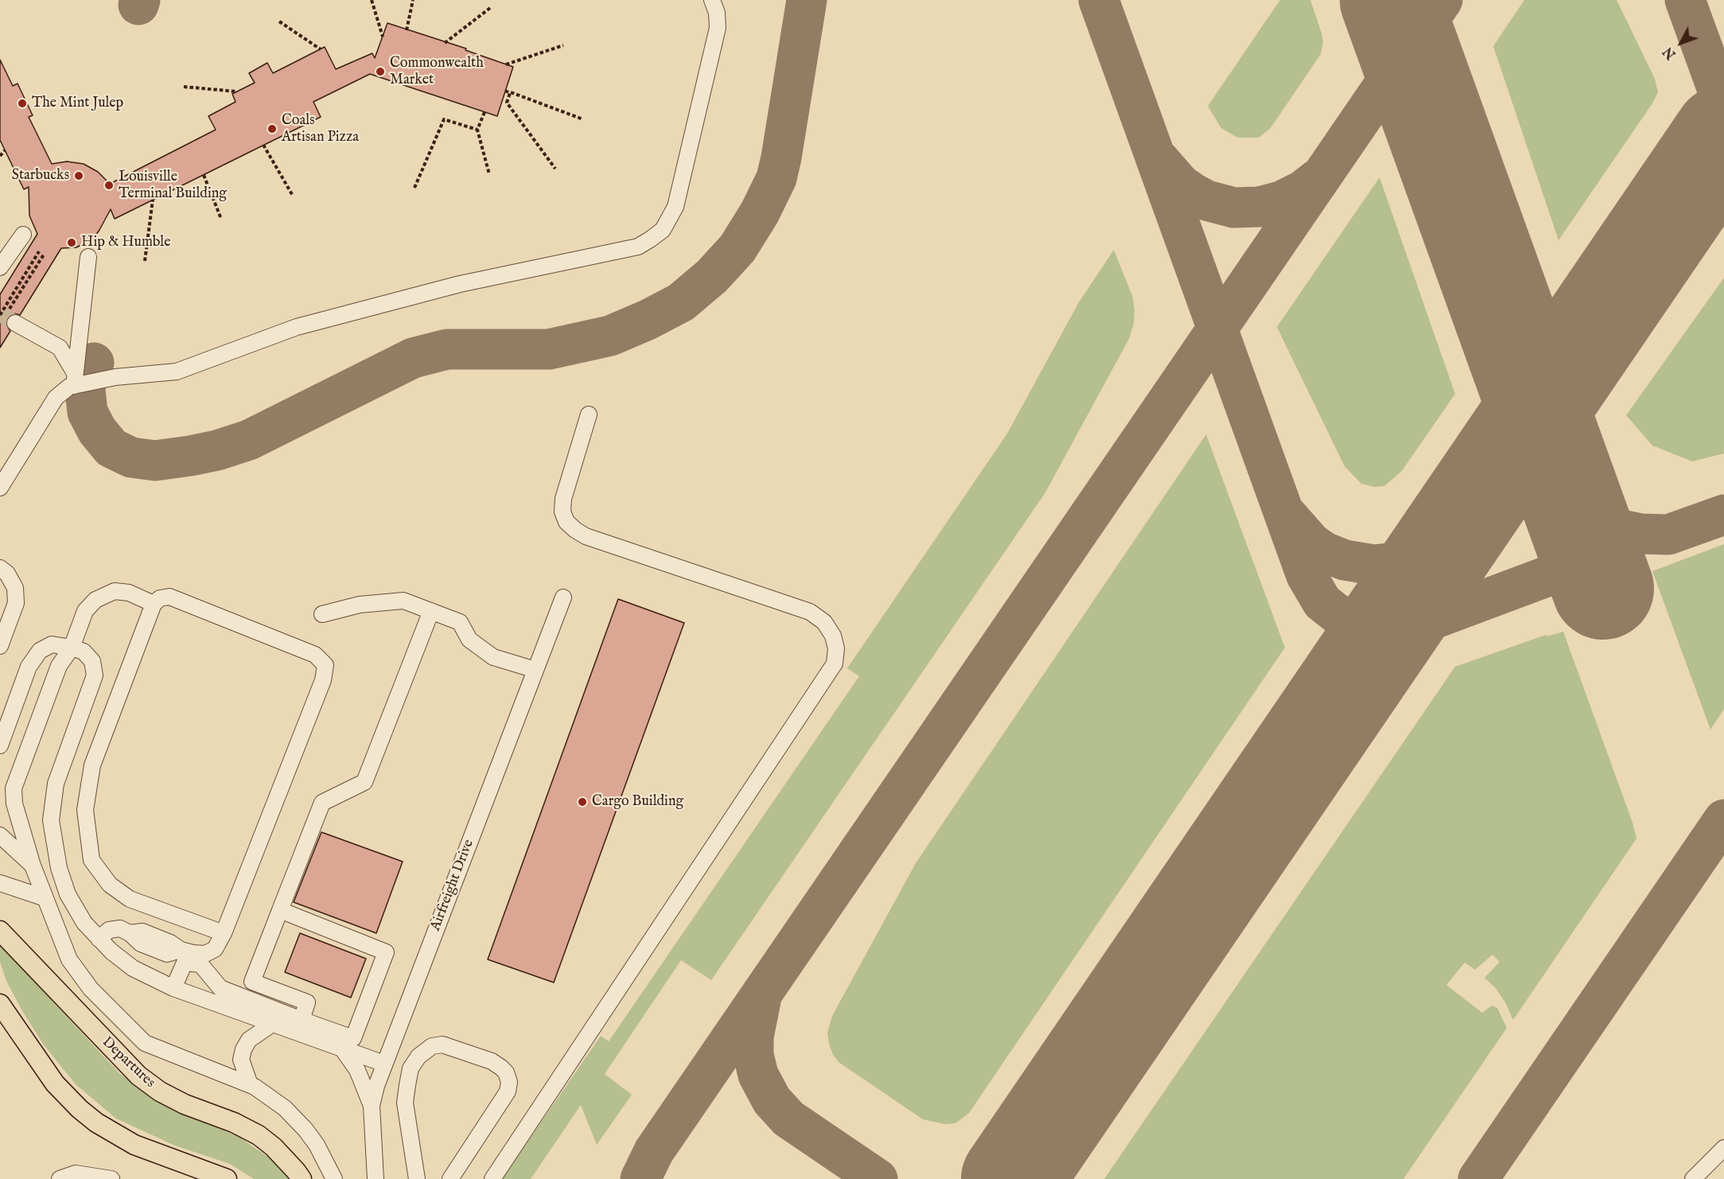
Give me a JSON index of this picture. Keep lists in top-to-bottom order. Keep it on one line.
{"streets":{"main road":["Departures"],"street":["Airfreight Drive"]},"places":["Commonwealth Market","The Mint Julep","Coals Artisan Pizza","Starbucks","Louisville Terminal Building","Hip & Humble","Cargo Building"],"north":"bottom left"}
